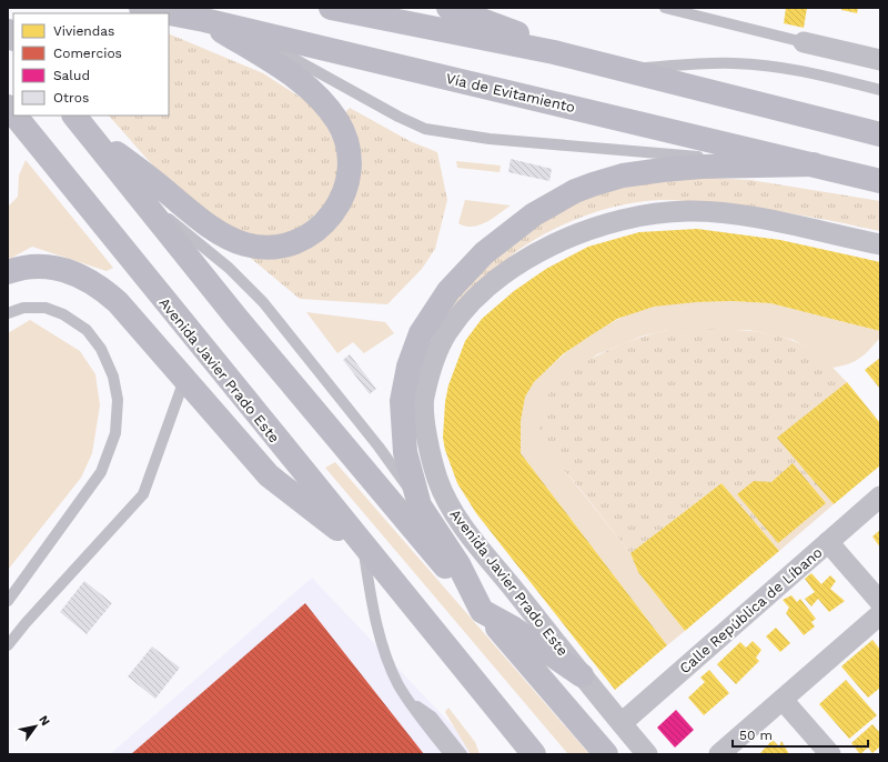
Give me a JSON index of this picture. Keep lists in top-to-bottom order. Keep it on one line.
{"streets":{"highway":["Vía de Evitamiento","Avenida Javier Prado Este"],"street":["Calle República de Líbano"]},"crossings":[["Avenida Javier Prado Este","Calle República de Líbano"]],"legend":["Viviendas","Comercios","Salud","Otros"],"scale_bar":"50 m","north":"top right"}
